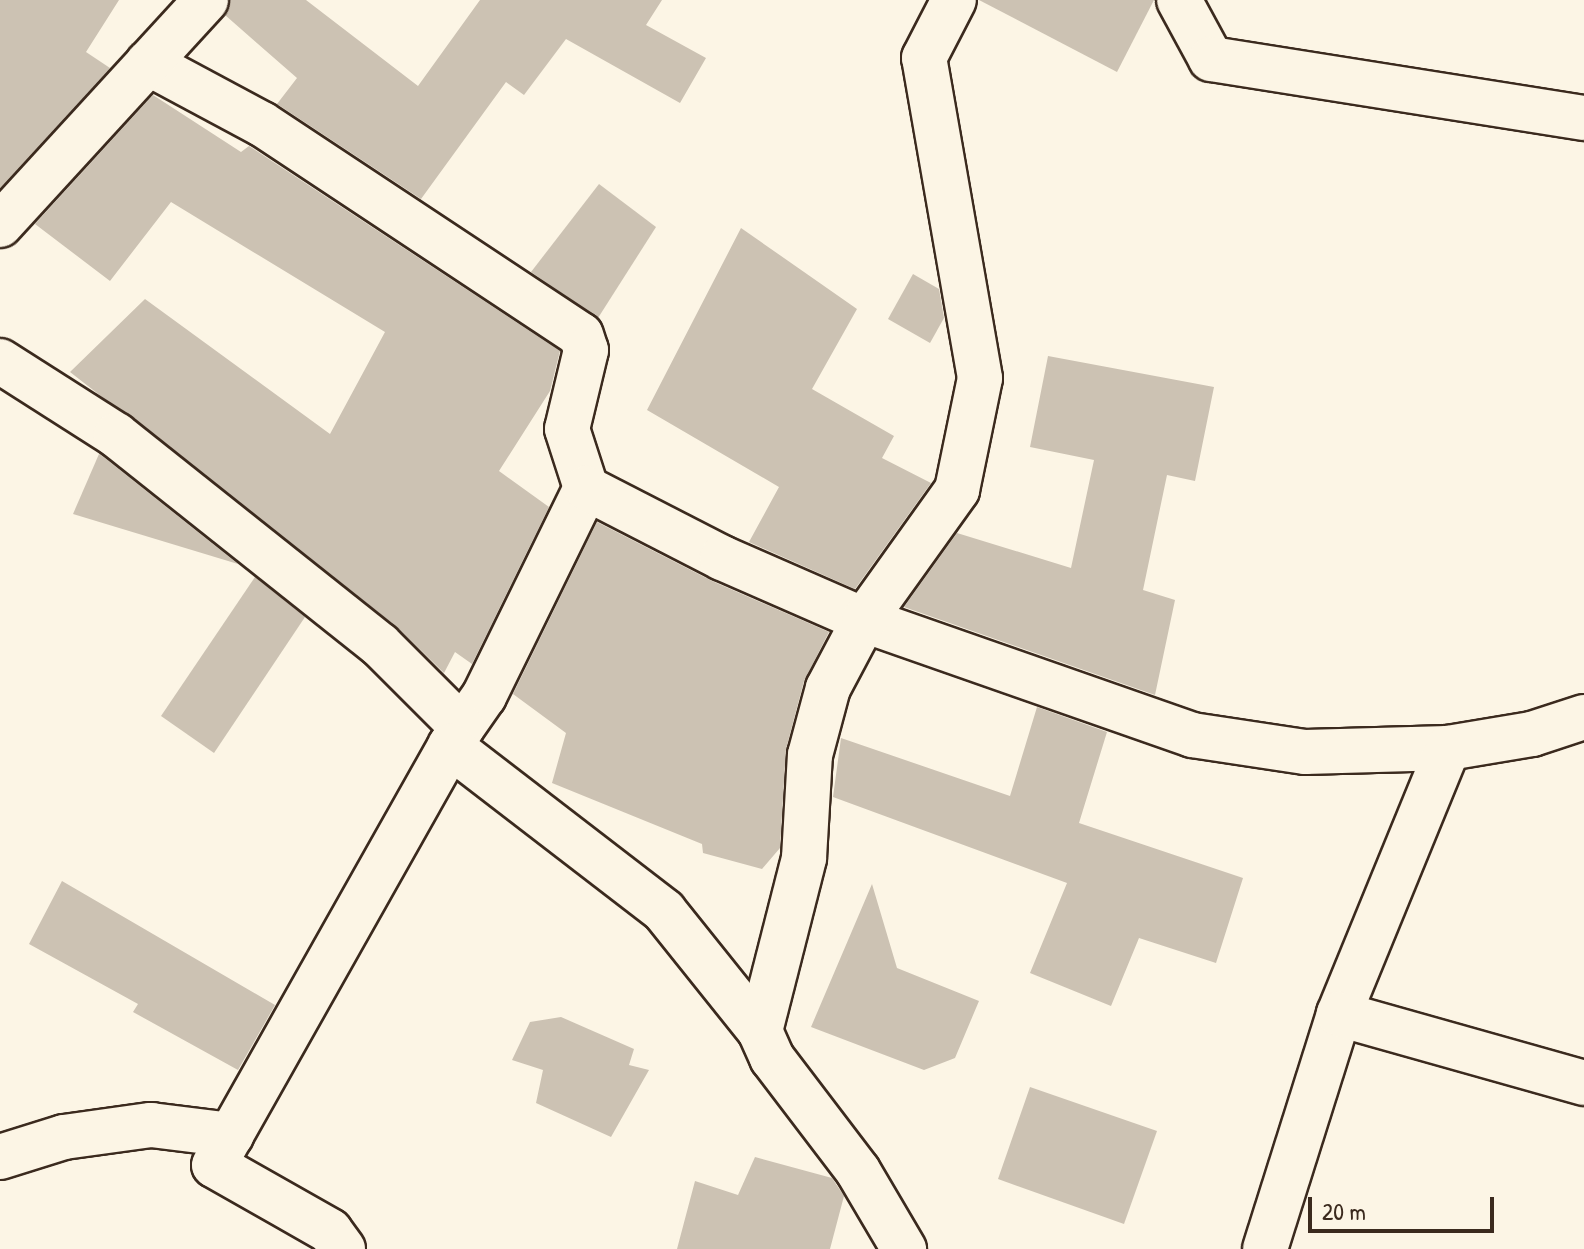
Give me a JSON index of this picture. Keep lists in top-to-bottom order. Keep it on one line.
{"scale_bar":"20 m"}
